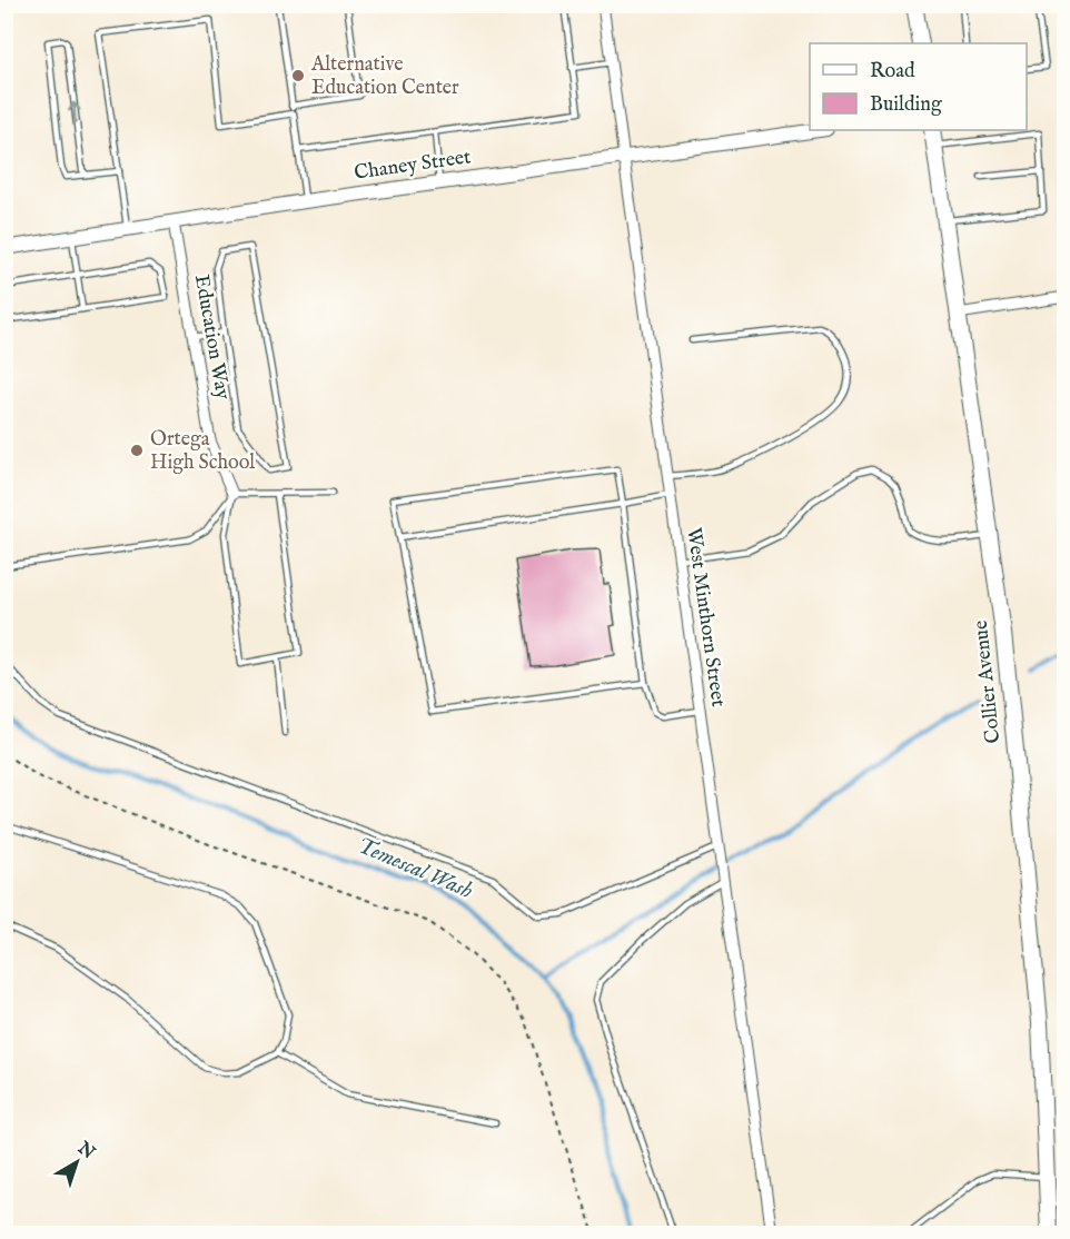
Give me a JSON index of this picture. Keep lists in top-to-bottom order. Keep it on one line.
{"streets":{"main road":["Collier Avenue"],"street":["Chaney Street","Education Way","West Minthorn Street"]},"crossings":[["Chaney Street","Education Way"],["Chaney Street","West Minthorn Street"]],"water":["Temescal Wash"],"places":["Alternative Education Center","Ortega High School"],"legend":["Road","Building"],"north":"top right"}
